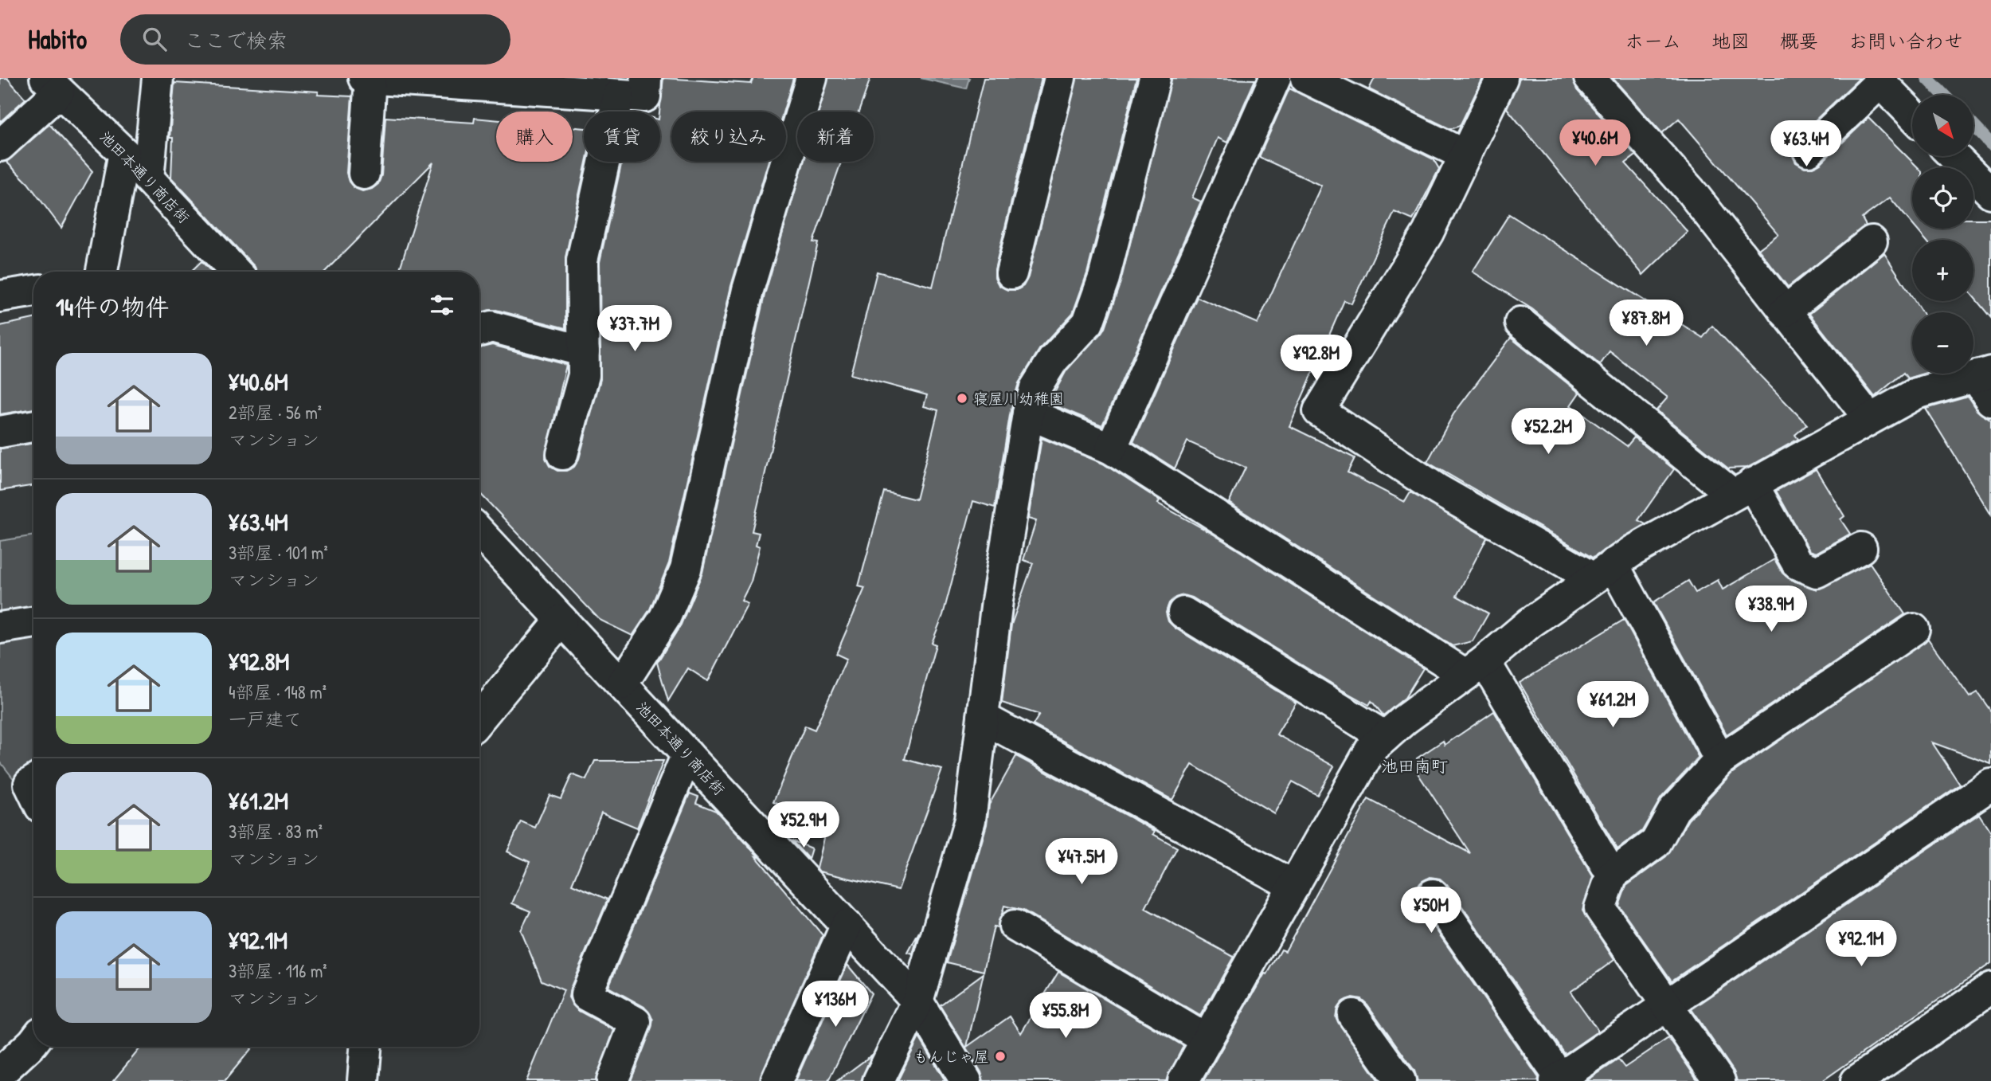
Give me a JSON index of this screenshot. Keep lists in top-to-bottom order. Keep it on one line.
{"streets":{"street":["池田本通り商店街"]},"districts":["池田南町"],"places":["寝屋川幼稚園","もんじゃ屋"],"north":"bottom right","page":{"header":"Habito","search":"ここで検索","nav":["ホーム","地図","概要","お問い合わせ"],"map_buttons":["+","−"],"chip":["購入","賃貸","絞り込み","新着"],"price":["¥40.6M","¥63.4M","¥87.8M","¥37.7M","¥92.8M","¥52.2M","¥38.9M","¥61.2M","¥52.9M","¥47.5M","¥50M","¥92.1M","¥136M","¥55.8M"],"heading":"14件の物件","list":[{"name":"¥40.6M","note":"2部屋 · 56 m² · マンション"},{"name":"¥63.4M","note":"3部屋 · 101 m² · マンション"},{"name":"¥92.8M","note":"4部屋 · 148 m² · 一戸建て"},{"name":"¥61.2M","note":"3部屋 · 83 m² · マンション"},{"name":"¥92.1M","note":"3部屋 · 116 m² · マンション"}]}}
